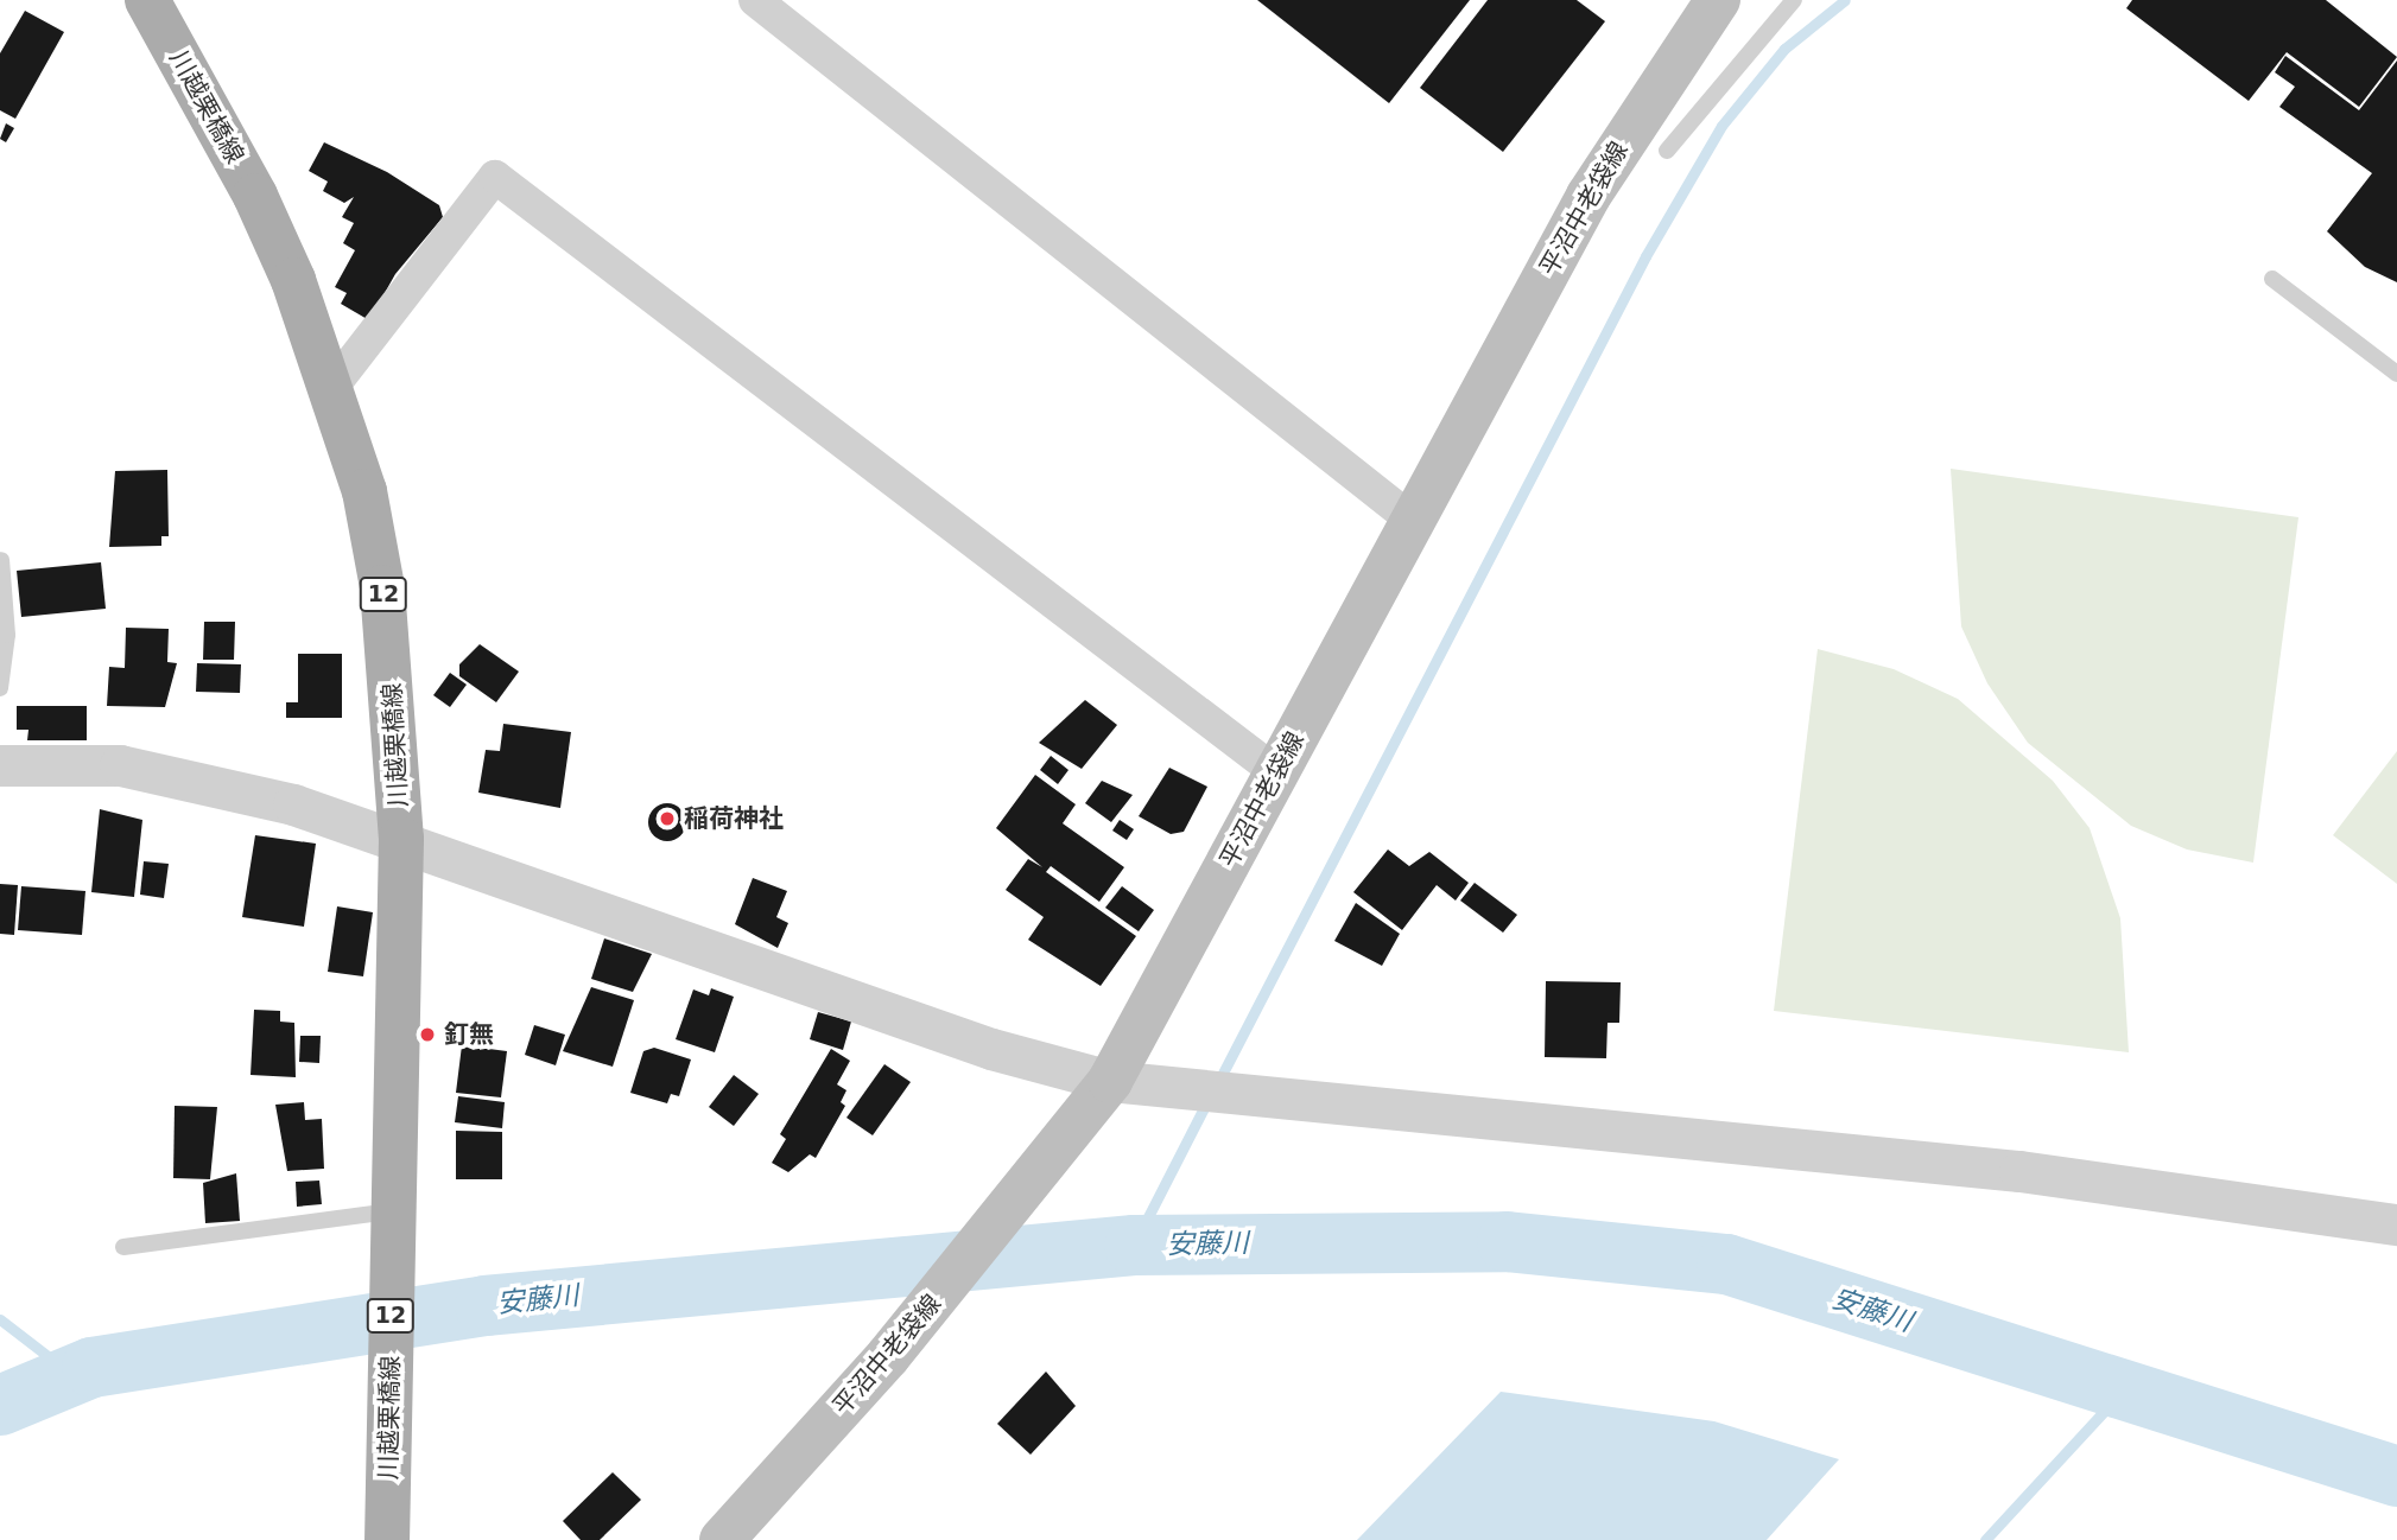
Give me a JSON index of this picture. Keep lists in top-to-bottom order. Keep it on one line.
{"streets":{"main road":["川越栗橋線","平沼中老袋線","12"]},"water":["安藤川"],"places":["稲荷神社","釘無"]}
